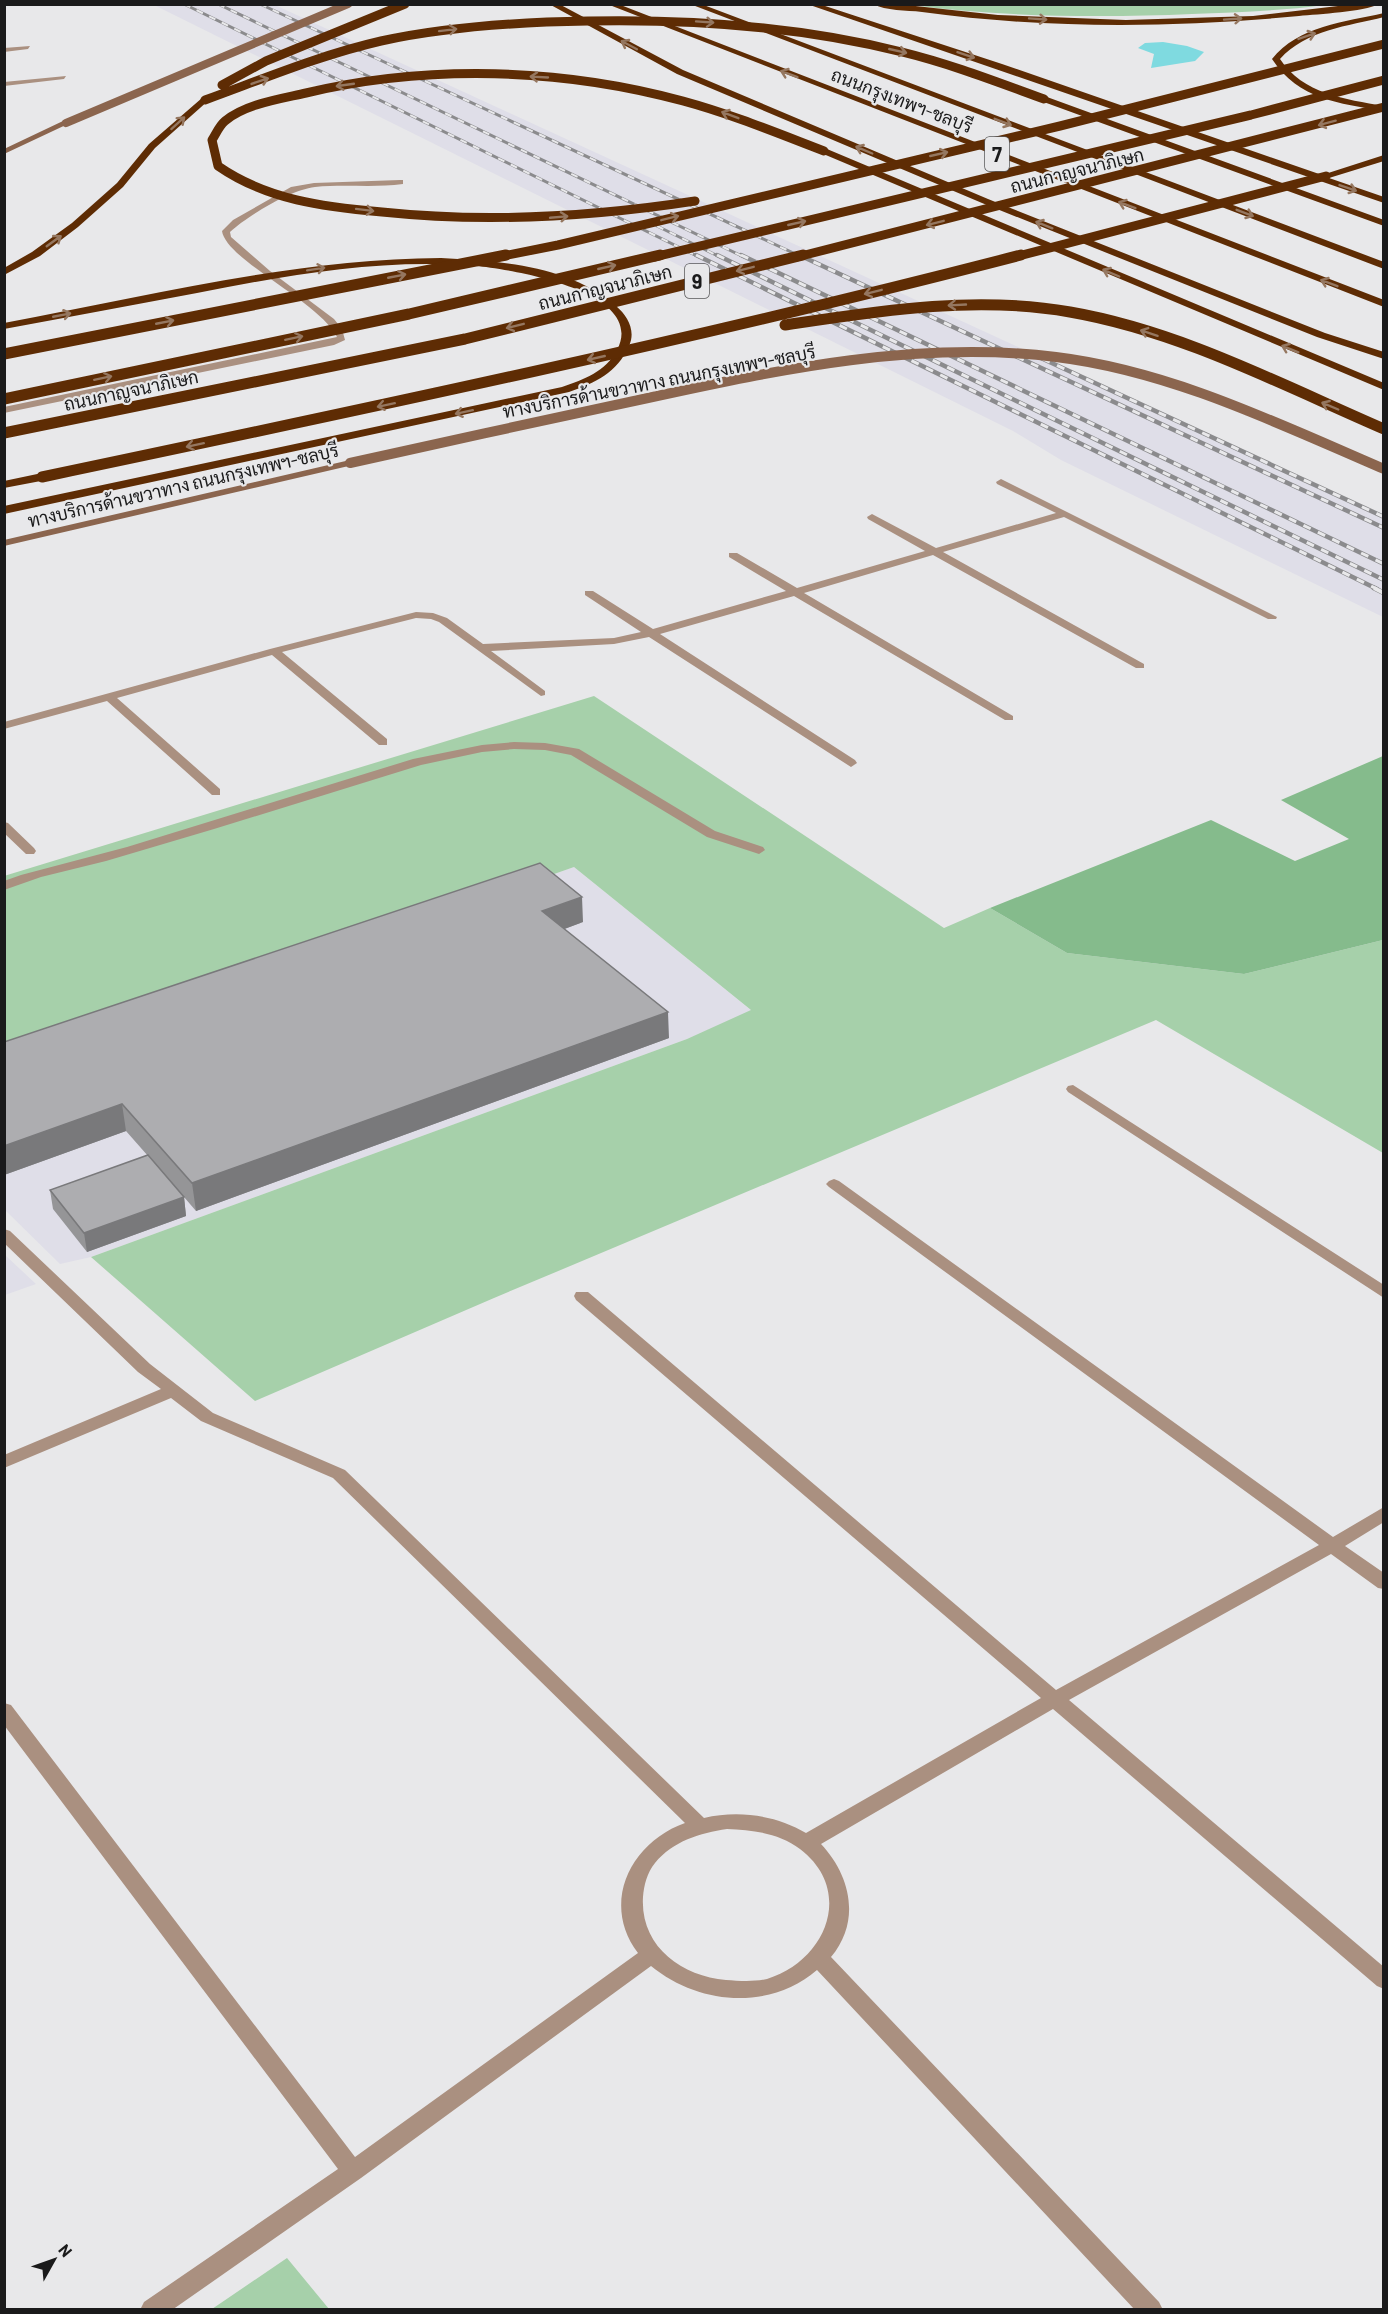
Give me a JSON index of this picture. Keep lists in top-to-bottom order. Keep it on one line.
{"streets":{"highway":["ถนนกรุงเทพฯ-ชลบุรี","7","ถนนกาญจนาภิเษก","9"],"main road":["ทางบริการด้านขวาทาง ถนนกรุงเทพฯ-ชลบุรี"]},"north":"top right"}
